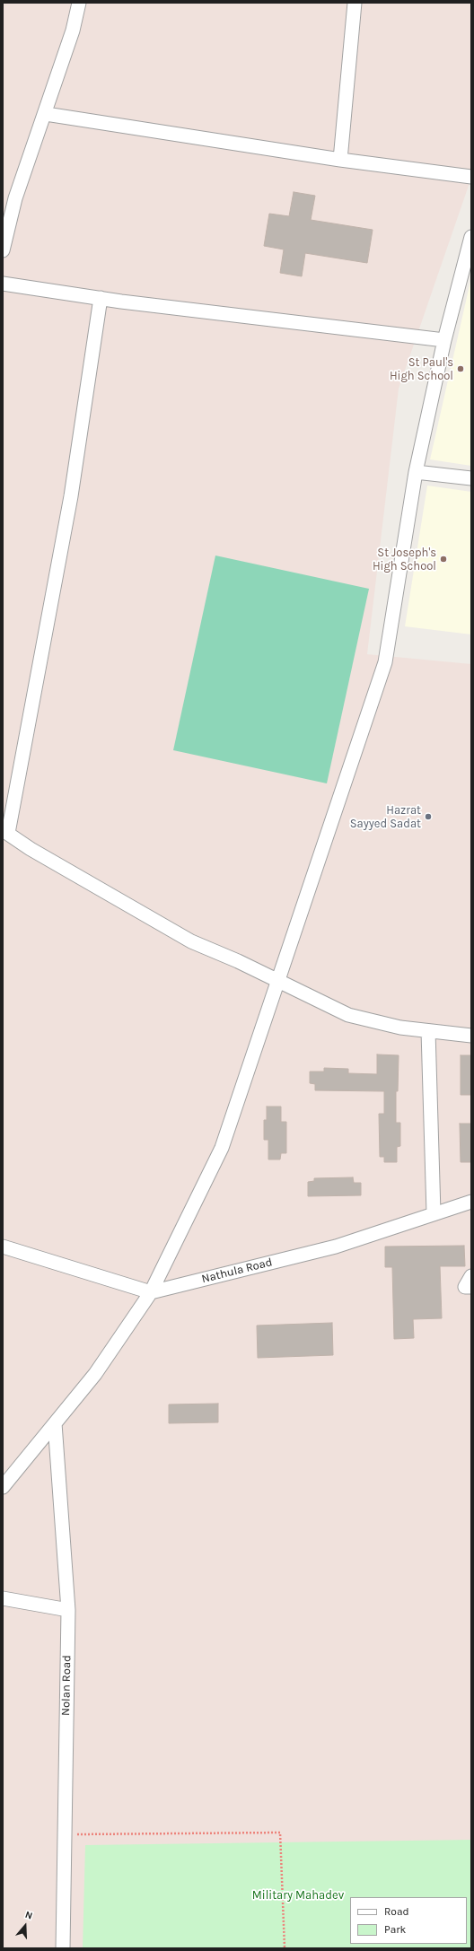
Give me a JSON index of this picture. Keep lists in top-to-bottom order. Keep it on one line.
{"streets":{"street":["Nathula Road","Nolan Road"]},"parks":["Military Mahadev"],"places":["St Paul's High School","St Joseph's High School","Hazrat Sayyed Sadat"],"legend":["Road","Park"],"north":"top"}
